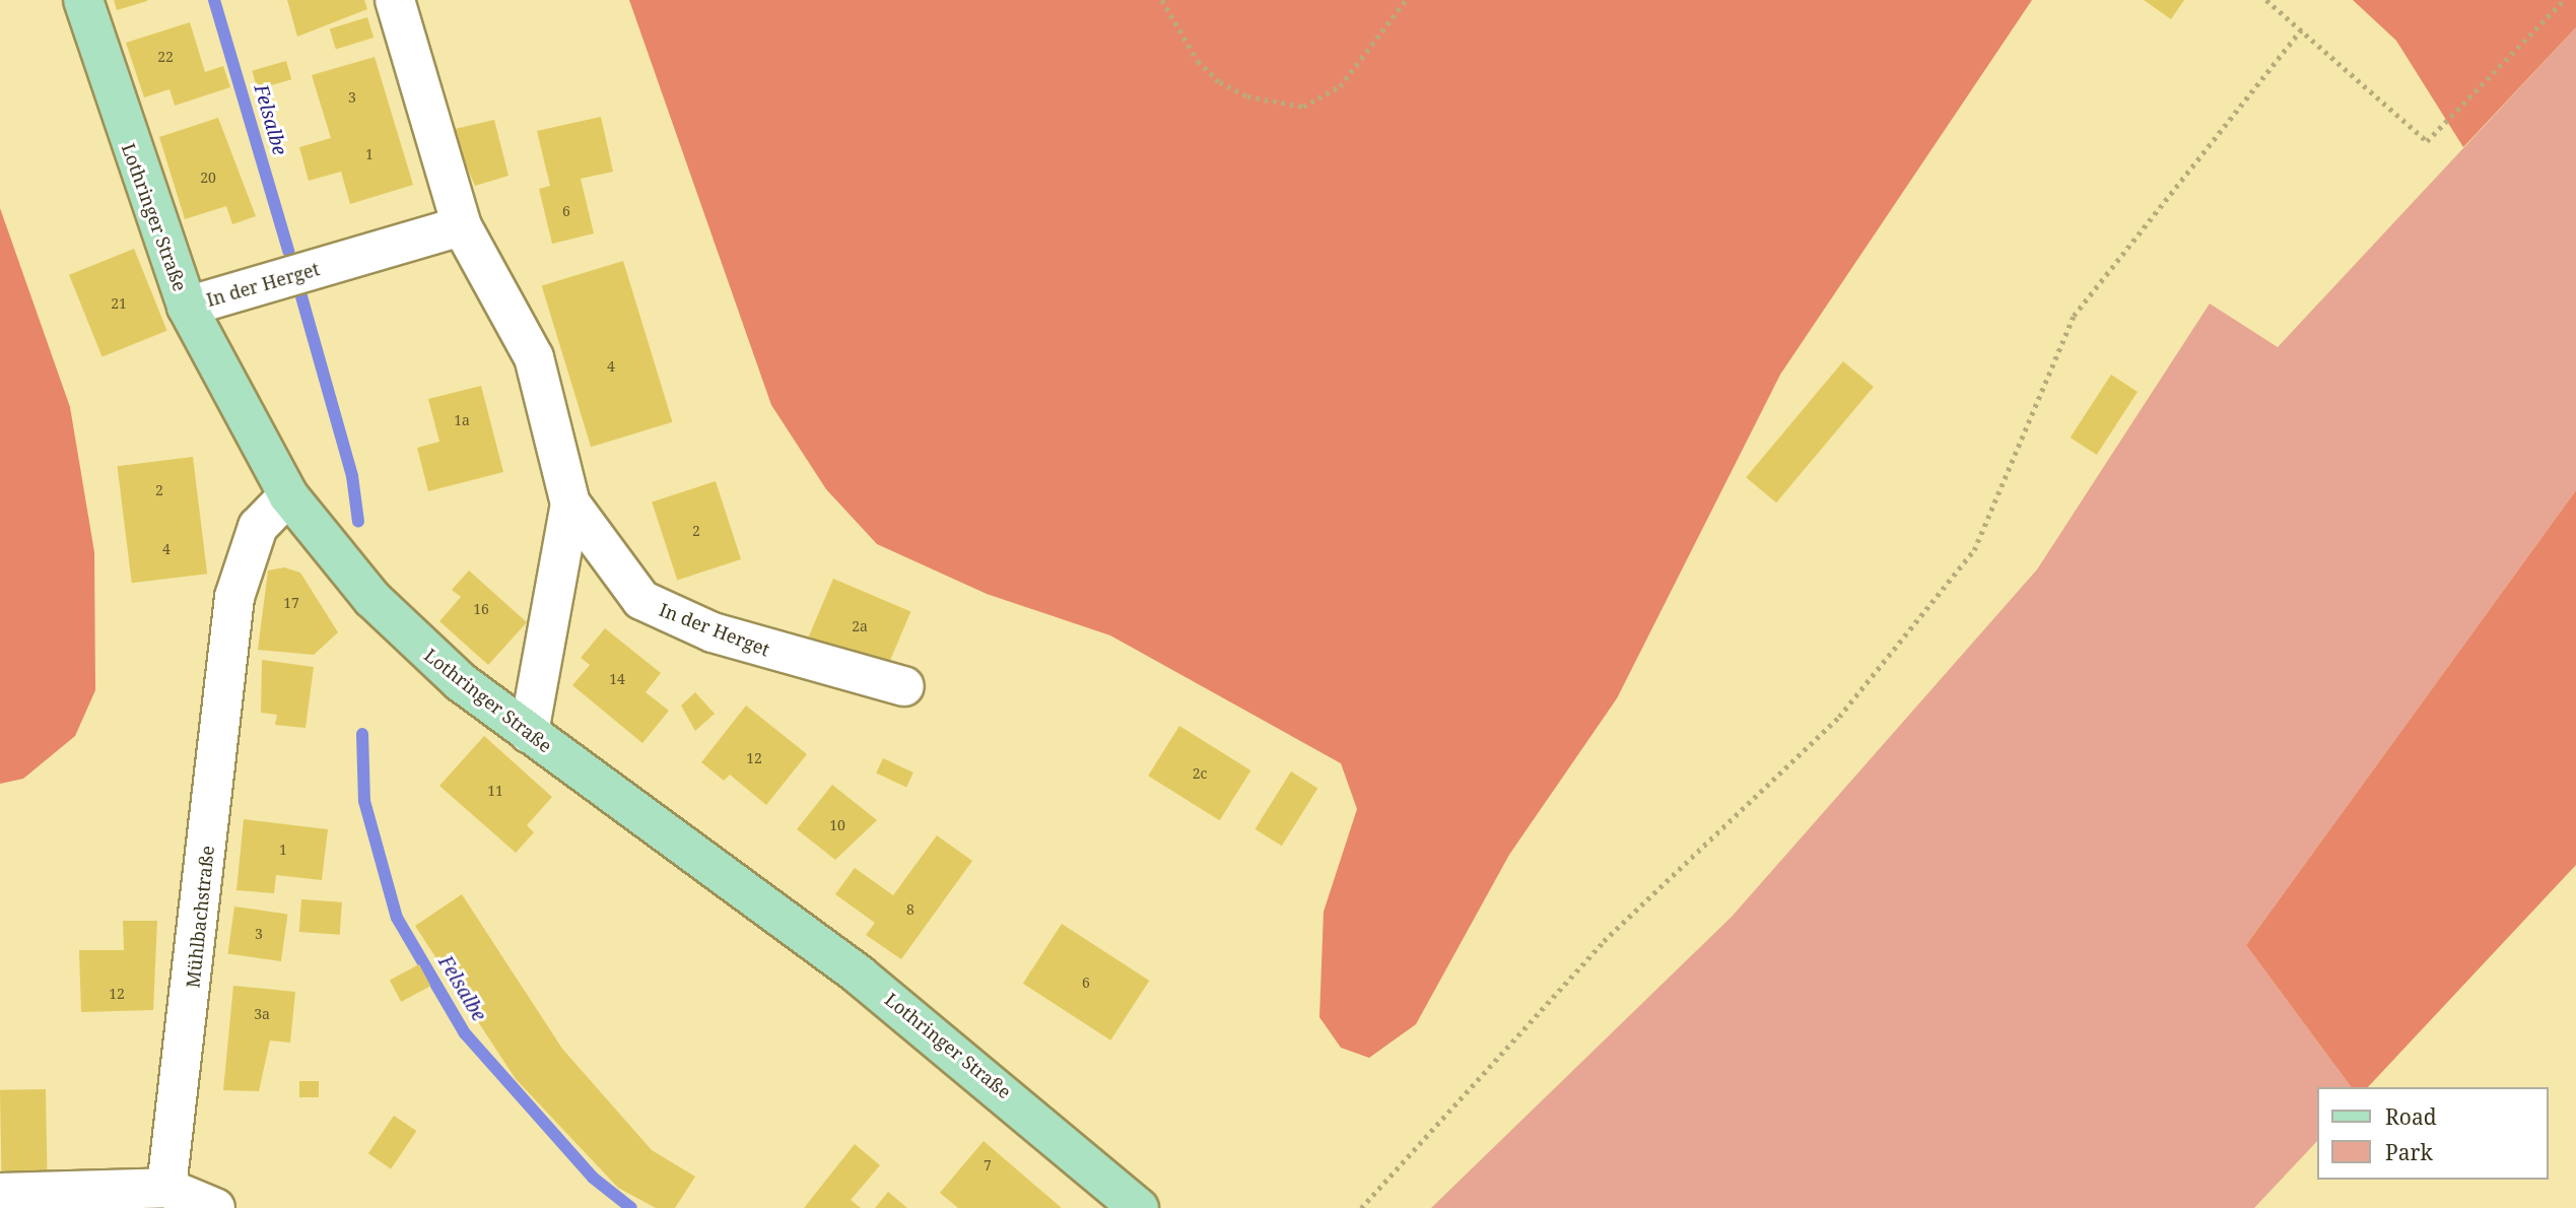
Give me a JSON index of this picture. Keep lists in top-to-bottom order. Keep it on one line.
{"streets":{"main road":["Lothringer Straße"],"street":["In der Herget","Mühlbachstraße"]},"crossings":[["Lothringer Straße","In der Herget"],["Lothringer Straße","Mühlbachstraße"]],"water":["Felsalbe"],"house_numbers":["22","3","1","20","6","21","4","1a","2","2","4","17","16","2a","14","12","2c","11","10","1","8","3","6","12","3a","7"],"legend":["Road","Park"]}
